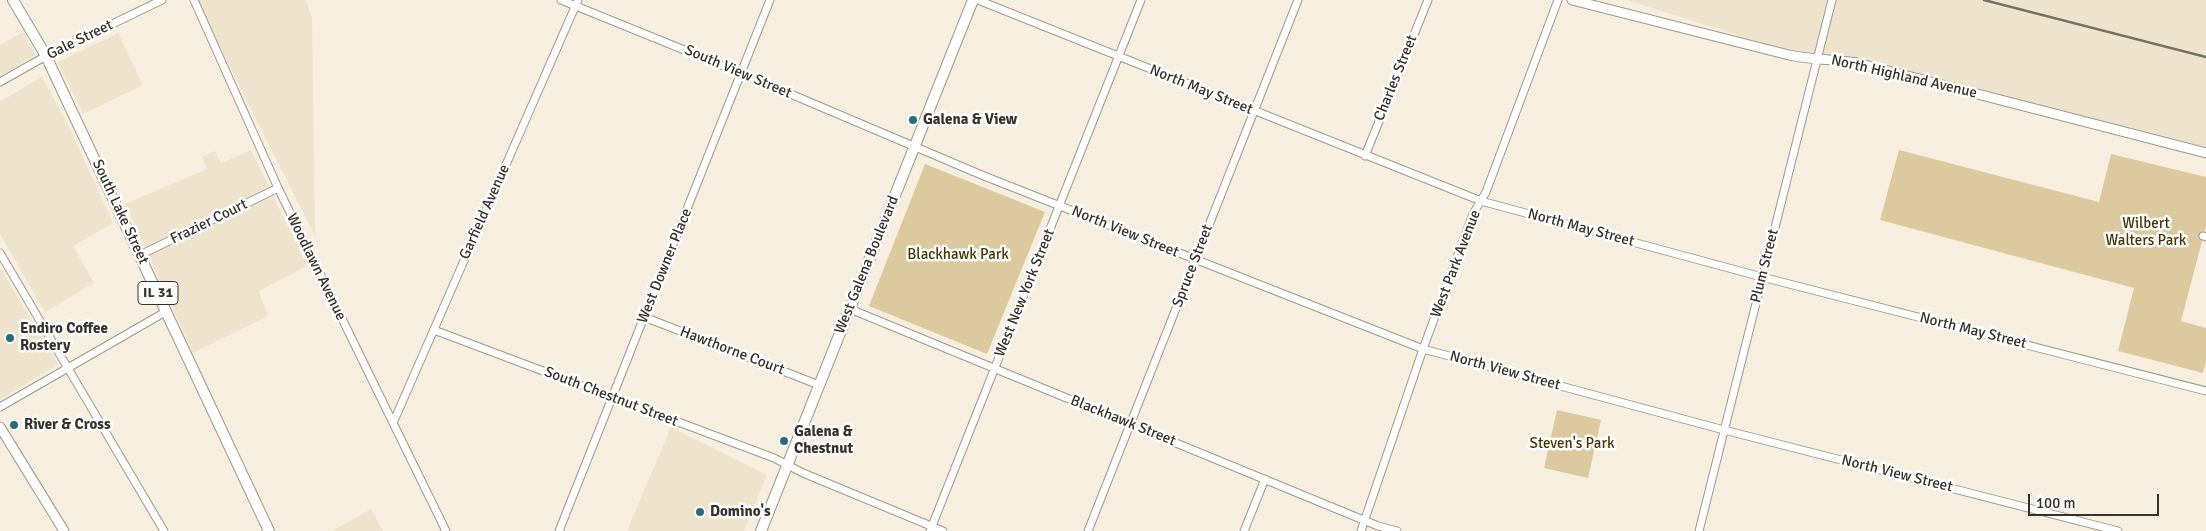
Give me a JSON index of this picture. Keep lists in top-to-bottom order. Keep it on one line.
{"streets":{"main road":["South Lake Street","West Galena Boulevard","IL 31"],"street":["Gale Street","South View Street","North Highland Avenue","Charles Street","North May Street","Garfield Avenue","Frazier Court","North View Street","West Park Avenue","West Downer Place","Spruce Street","Plum Street","Woodlawn Avenue","West New York Street","Hawthorne Court","South Chestnut Street","Blackhawk Street"]},"crossings":[["Gale Street","South Lake Street"],["Gale Street","IL 31"],["South View Street","Garfield Avenue"],["South View Street","North View Street"],["South View Street","West Galena Boulevard"],["South View Street","West Downer Place"],["North Highland Avenue","Plum Street"],["Charles Street","North May Street"],["North May Street","West Park Avenue"],["North May Street","Spruce Street"],["North May Street","Plum Street"],["North May Street","West New York Street"],["South Lake Street","Frazier Court"],["South Lake Street","IL 31"],["Garfield Avenue","Woodlawn Avenue"],["Garfield Avenue","South Chestnut Street"],["Frazier Court","Woodlawn Avenue"],["North View Street","West Park Avenue"],["North View Street","West Galena Boulevard"],["North View Street","Spruce Street"],["North View Street","Plum Street"],["North View Street","West New York Street"],["West Park Avenue","Blackhawk Street"],["West Galena Boulevard","Hawthorne Court"],["West Galena Boulevard","South Chestnut Street"],["West Galena Boulevard","Blackhawk Street"],["West Downer Place","Hawthorne Court"],["West Downer Place","South Chestnut Street"],["Spruce Street","Blackhawk Street"],["West New York Street","South Chestnut Street"],["West New York Street","Blackhawk Street"]],"parks":["Wilbert Walters Park","Blackhawk Park","Steven's Park"],"places":["Galena & View","Endiro Coffee Rostery","River & Cross","Galena & Chestnut","Domino's"],"scale_bar":"100 m"}
